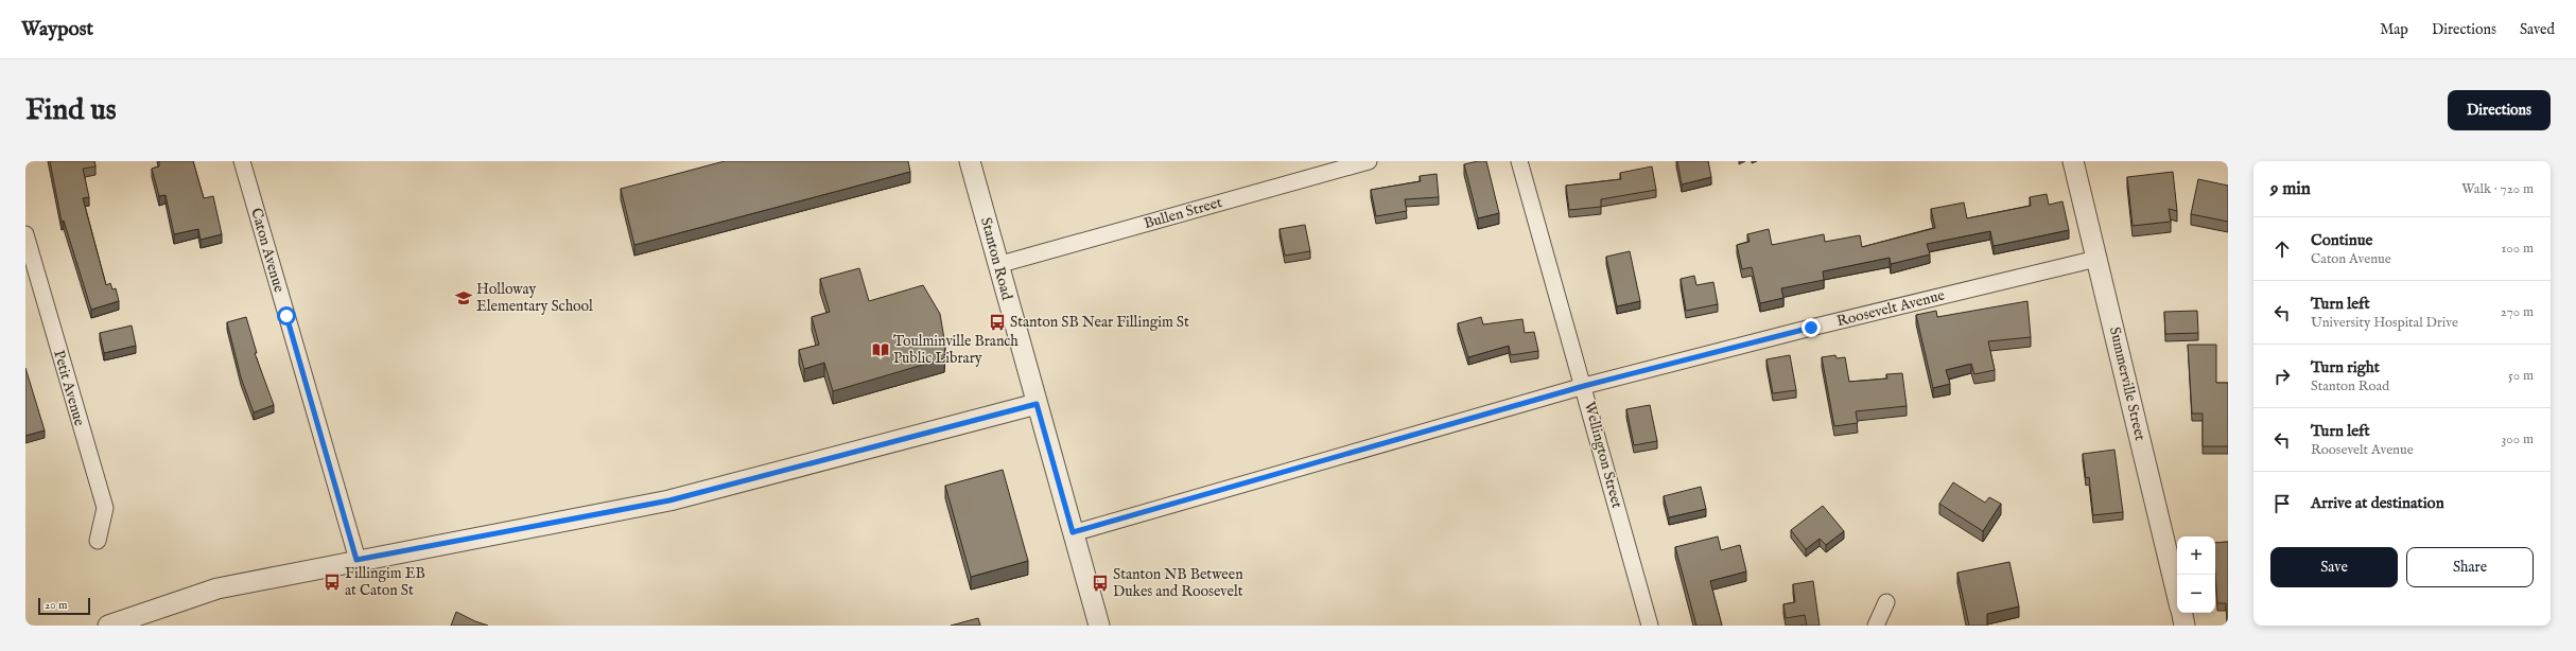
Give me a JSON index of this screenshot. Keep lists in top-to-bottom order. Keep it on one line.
{"streets":{"street":["Bullen Street","Caton Avenue","Stanton Road","Roosevelt Avenue","Summerville Street","Petit Avenue","Wellington Street"]},"crossings":[["Bullen Street","Stanton Road"],["Stanton Road","Roosevelt Avenue"],["Roosevelt Avenue","Summerville Street"],["Roosevelt Avenue","Wellington Street"]],"places":{"school or university":["Holloway Elementary School"],"bus stop":["Stanton SB Near Fillingim St","Fillingim EB at Caton St","Stanton NB Between Dukes and Roosevelt"],"library":["Toulminville Branch Public Library"]},"scale_bar":"20 m","page":{"header":"Waypost","nav":["Map","Directions","Saved"],"buttons":["Directions",["Save","Share"]],"title":"Find us","heading":["9 min","Walk · 720 m"],"list":[["Continue","Caton Avenue","100 m"],["Turn left","University Hospital Drive","270 m"],["Turn right","Stanton Road","50 m"],["Turn left","Roosevelt Avenue","300 m"],"Arrive at destination"],"map_buttons":["+","−"],"scale":"20 m"}}
